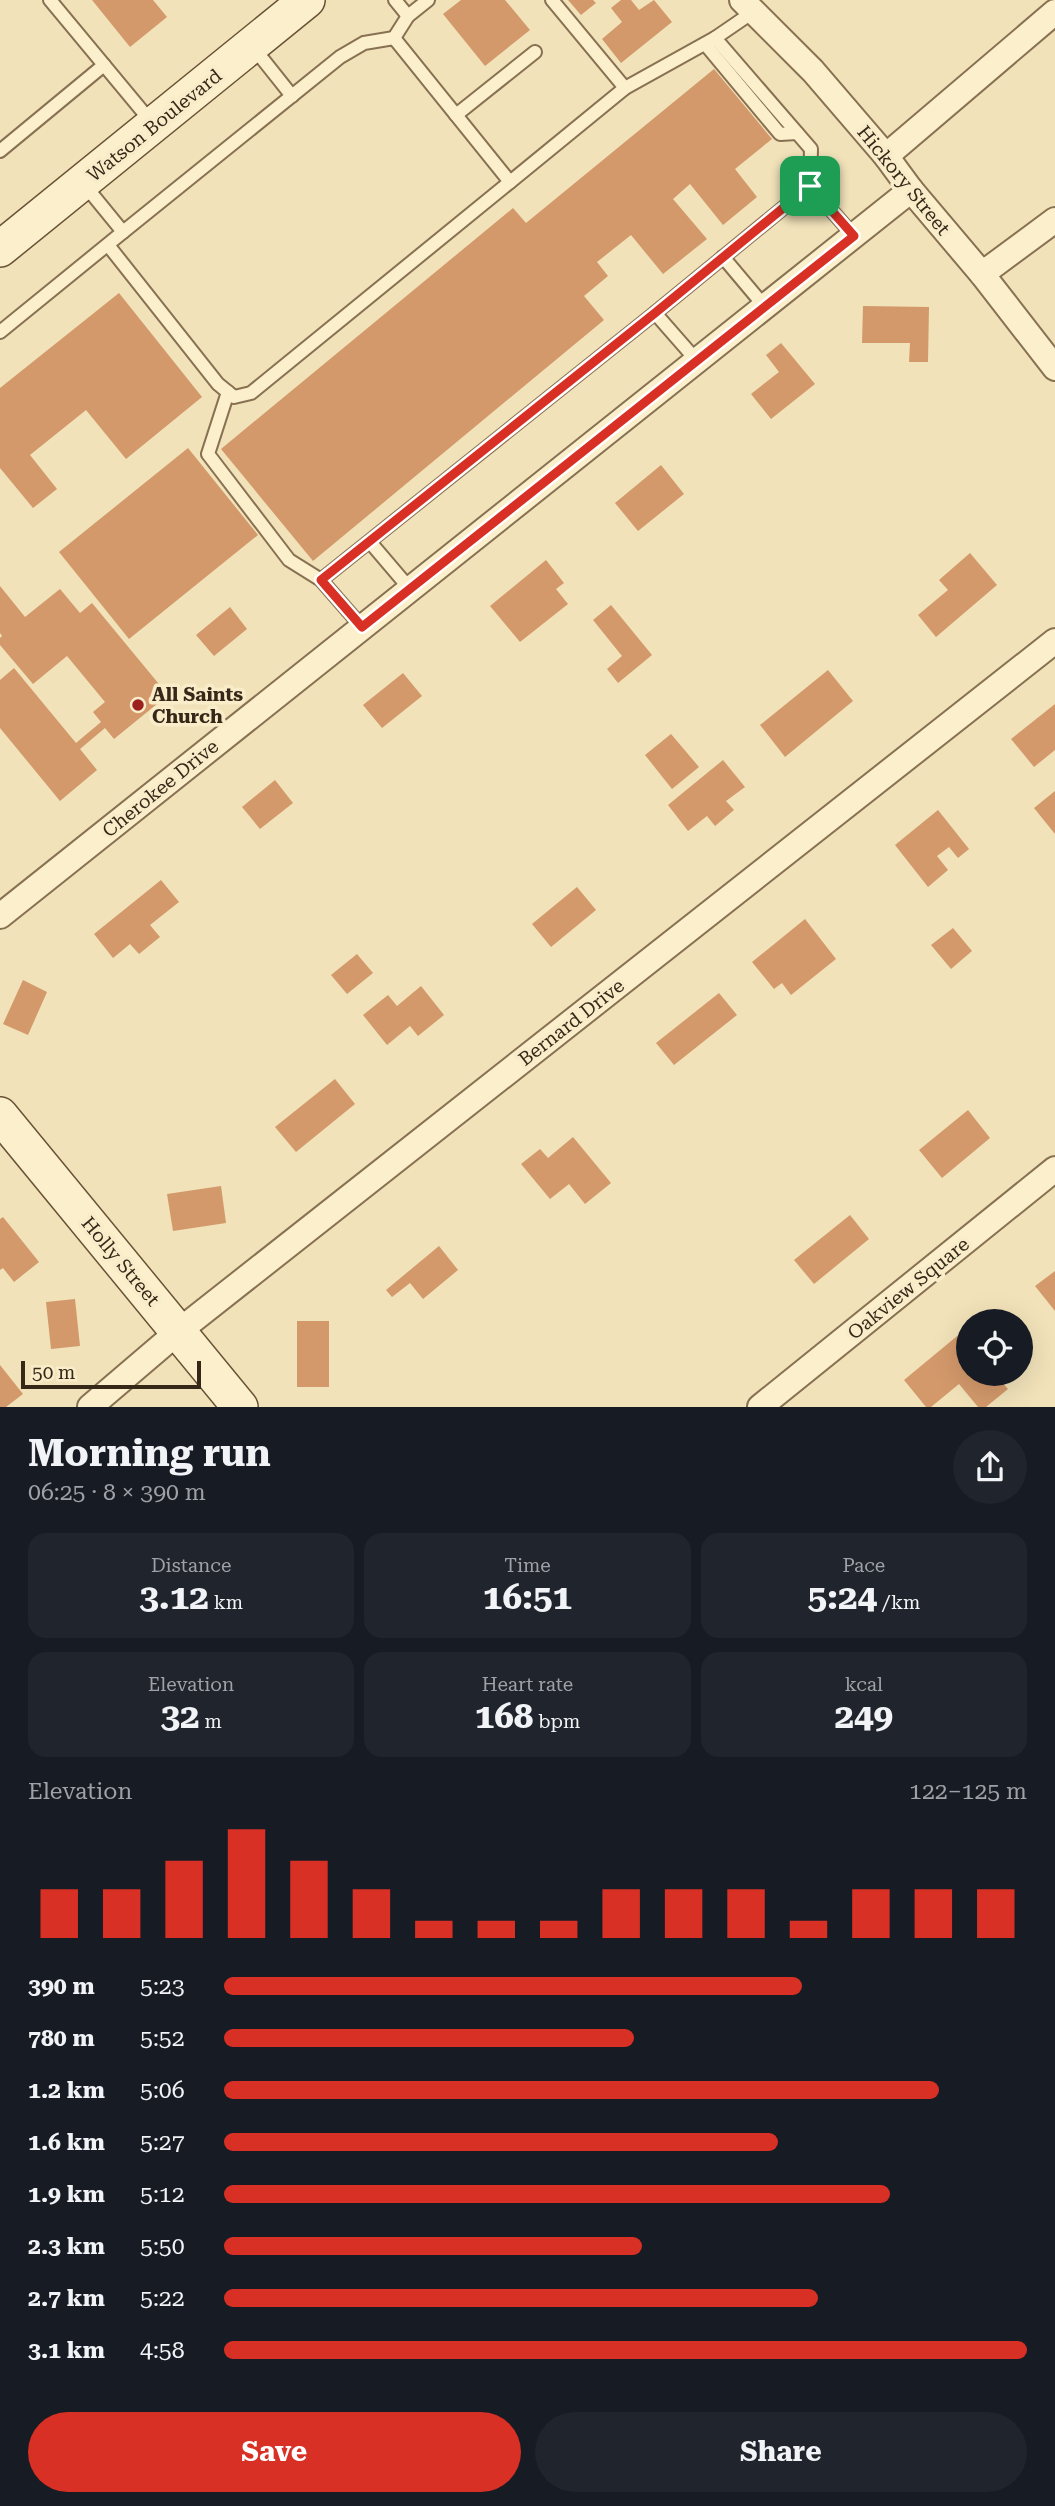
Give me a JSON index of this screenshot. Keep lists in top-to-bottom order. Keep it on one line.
{"streets":{"main road":["Watson Boulevard","Holly Street"],"street":["Hickory Street","Cherokee Drive","Bernard Drive","Oakview Square"]},"crossings":[["Hickory Street","Cherokee Drive"],["Bernard Drive","Holly Street"]],"places":["All Saints Church"],"scale_bar":"50 m","page":{"scale":"50 m","heading":["Morning run","06:25 · 8 × 390 m"],"stats":[["Distance","3.12 km"],["Time","16:51"],["Pace","5:24 /km"],["Elevation","32 m"],["Heart rate","168 bpm"],["kcal","249"]],"chart":["Elevation","122–125 m"],"list":[{"name":"390 m","note":"5:23"},{"name":"780 m","note":"5:52"},{"name":"1.2 km","note":"5:06"},{"name":"1.6 km","note":"5:27"},{"name":"1.9 km","note":"5:12"},{"name":"2.3 km","note":"5:50"},{"name":"2.7 km","note":"5:22"},{"name":"3.1 km","note":"4:58"}],"buttons":["Save","Share"]}}
